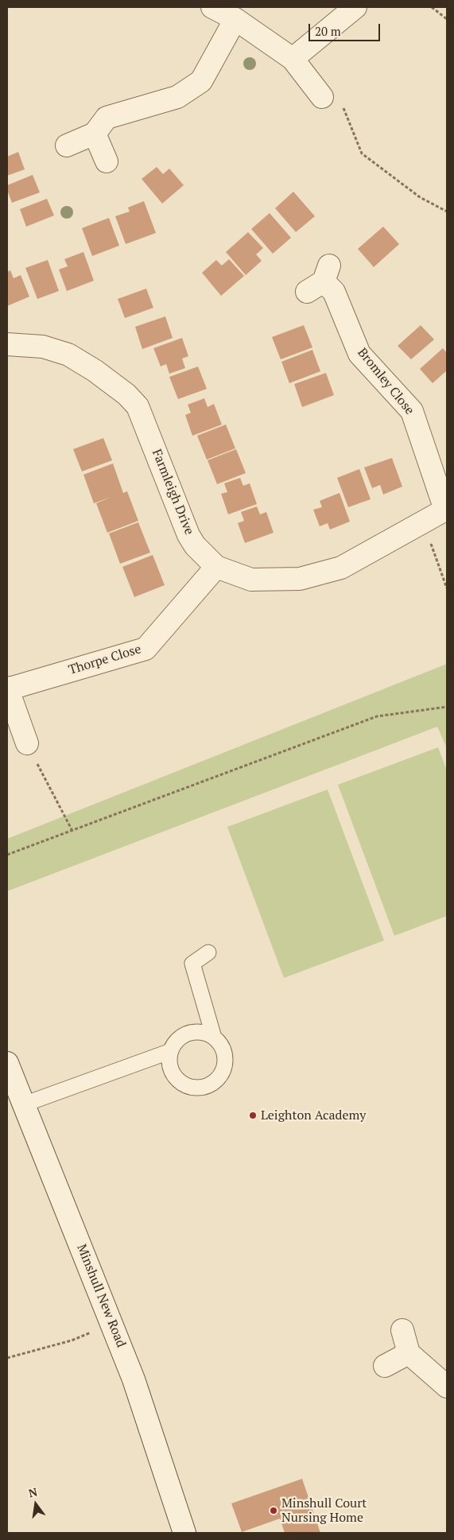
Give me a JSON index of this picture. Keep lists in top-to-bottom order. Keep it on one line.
{"streets":{"street":["Bromley Close","Farmleigh Drive","Thorpe Close","Minshull New Road"]},"crossings":[["Bromley Close","Farmleigh Drive"],["Farmleigh Drive","Thorpe Close"]],"places":["Leighton Academy","Minshull Court Nursing Home"],"scale_bar":"20 m","north":"top"}
